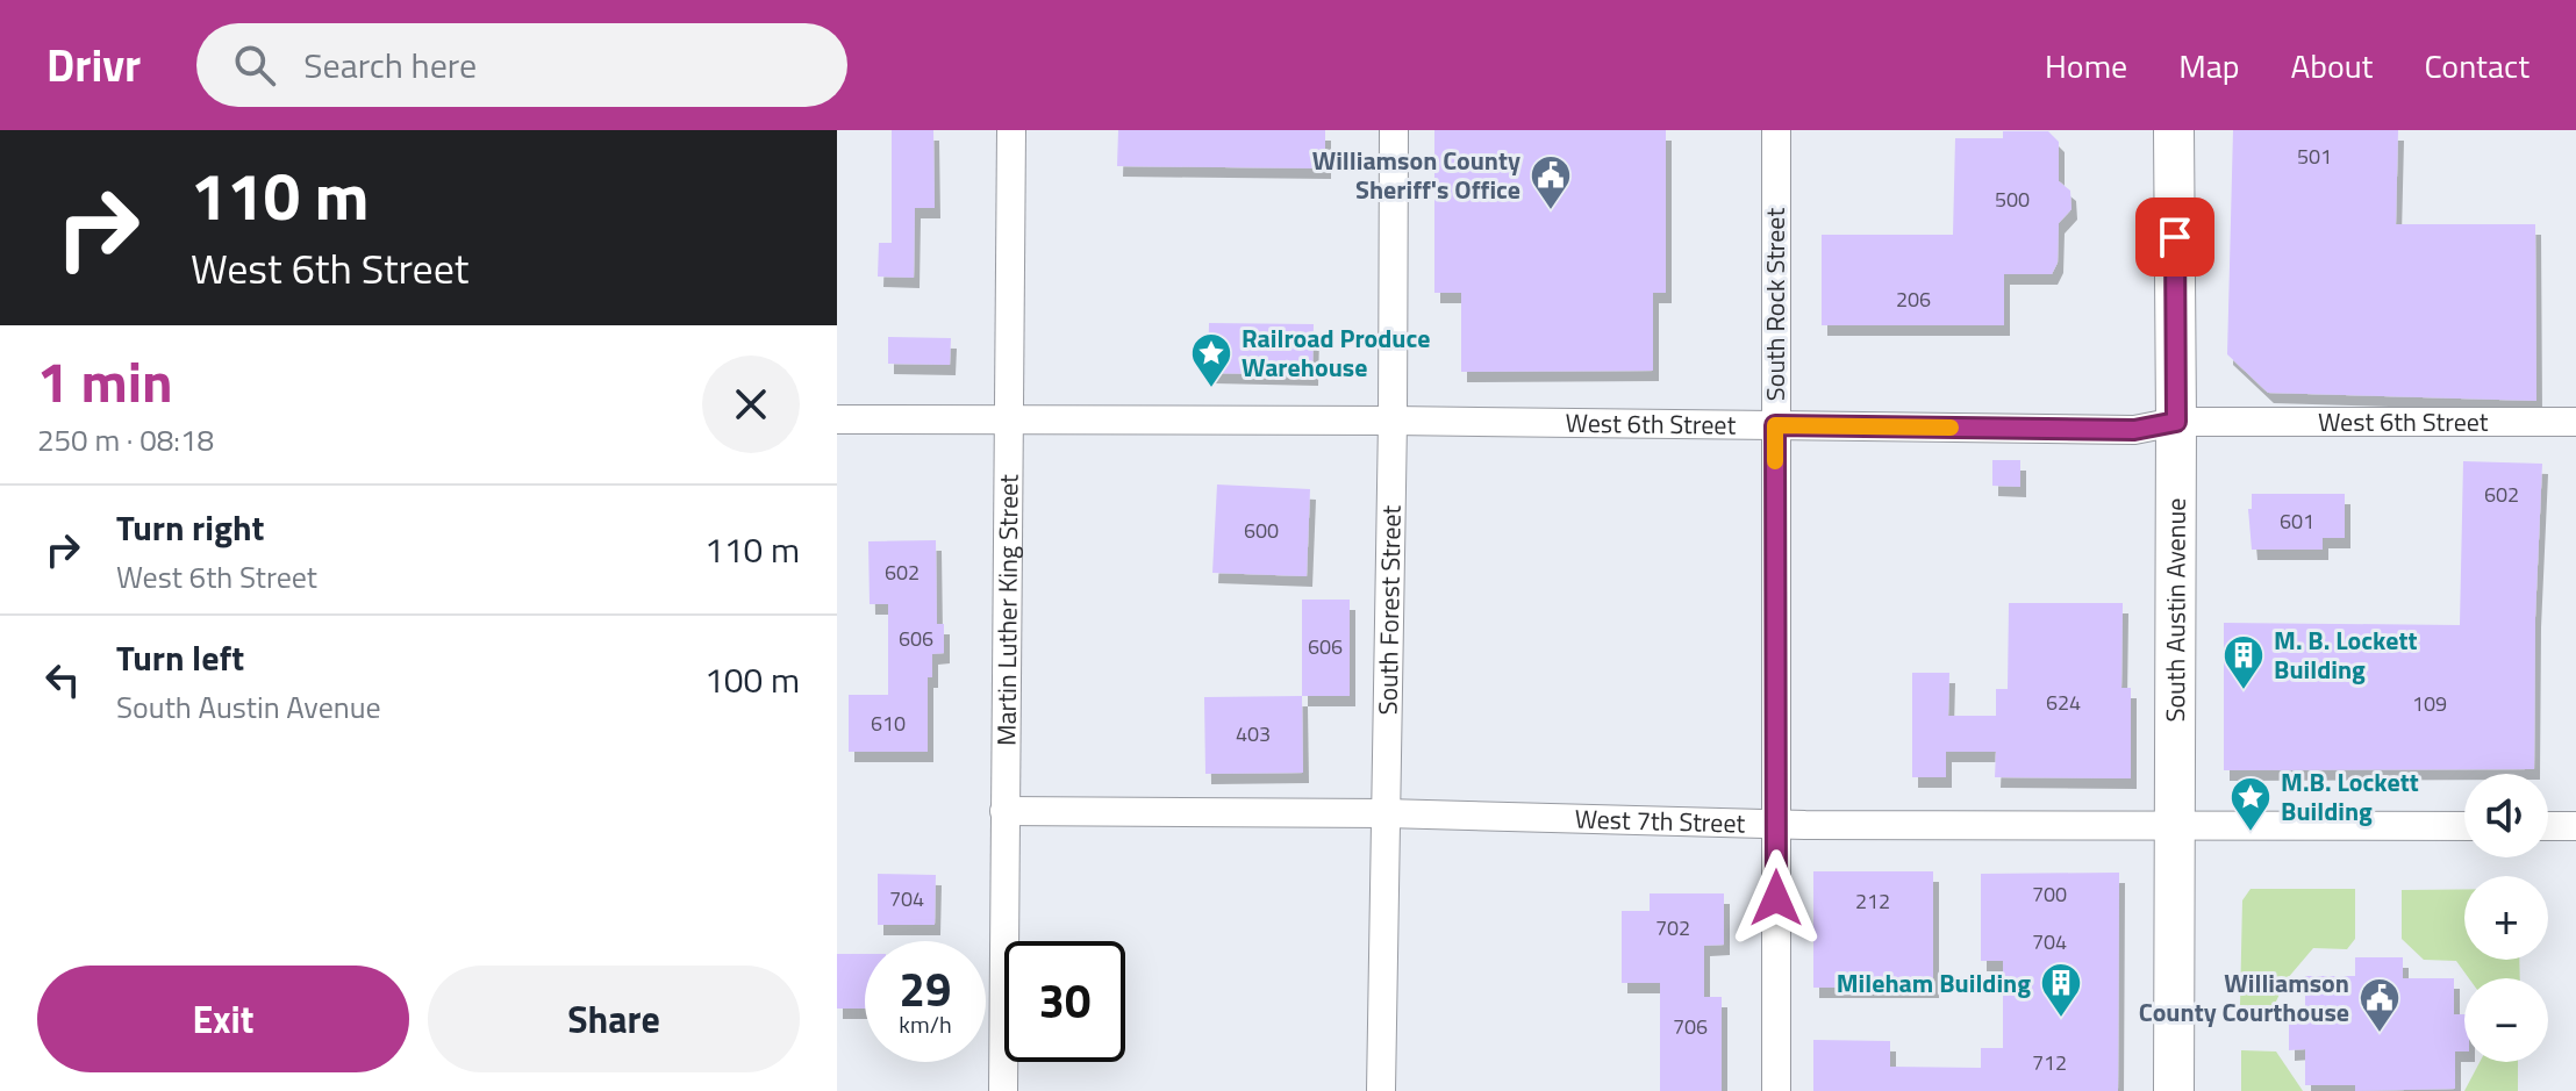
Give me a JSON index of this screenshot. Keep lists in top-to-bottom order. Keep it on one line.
{"streets":{"main road":["South Austin Avenue"],"street":["South Rock Street","West 6th Street","Martin Luther King Street","South Forest Street","West 7th Street"]},"crossings":[["South Rock Street","West 6th Street"],["South Rock Street","West 7th Street"],["West 6th Street","Martin Luther King Street"],["West 6th Street","South Austin Avenue"],["West 6th Street","South Forest Street"],["Martin Luther King Street","West 7th Street"],["South Austin Avenue","West 7th Street"],["South Forest Street","West 7th Street"]],"places":{"public building":["Williamson County Sheriff's Office","Williamson County Courthouse"],"place":["Railroad Produce Warehouse","M.B. Lockett Building"],"building":["M. B. Lockett Building","Mileham Building"]},"house_numbers":["501","500","206","602","601","600","602","606","606","624","109","610","403","700","704","212","702","704","706","712"],"page":{"header":"Drivr","search":"Search here","nav":["Home","Map","About","Contact"],"turn":["110 m","West 6th Street"],"heading":["1 min","250 m · 08:18"],"list":[{"name":"Turn right","note":"West 6th Street","value":"110 m"},{"name":"Turn left","note":"South Austin Avenue","value":"100 m"}],"map_buttons":["+","−"],"speed":"29 km/h","limit":"30","buttons":["Exit","Share"]}}
